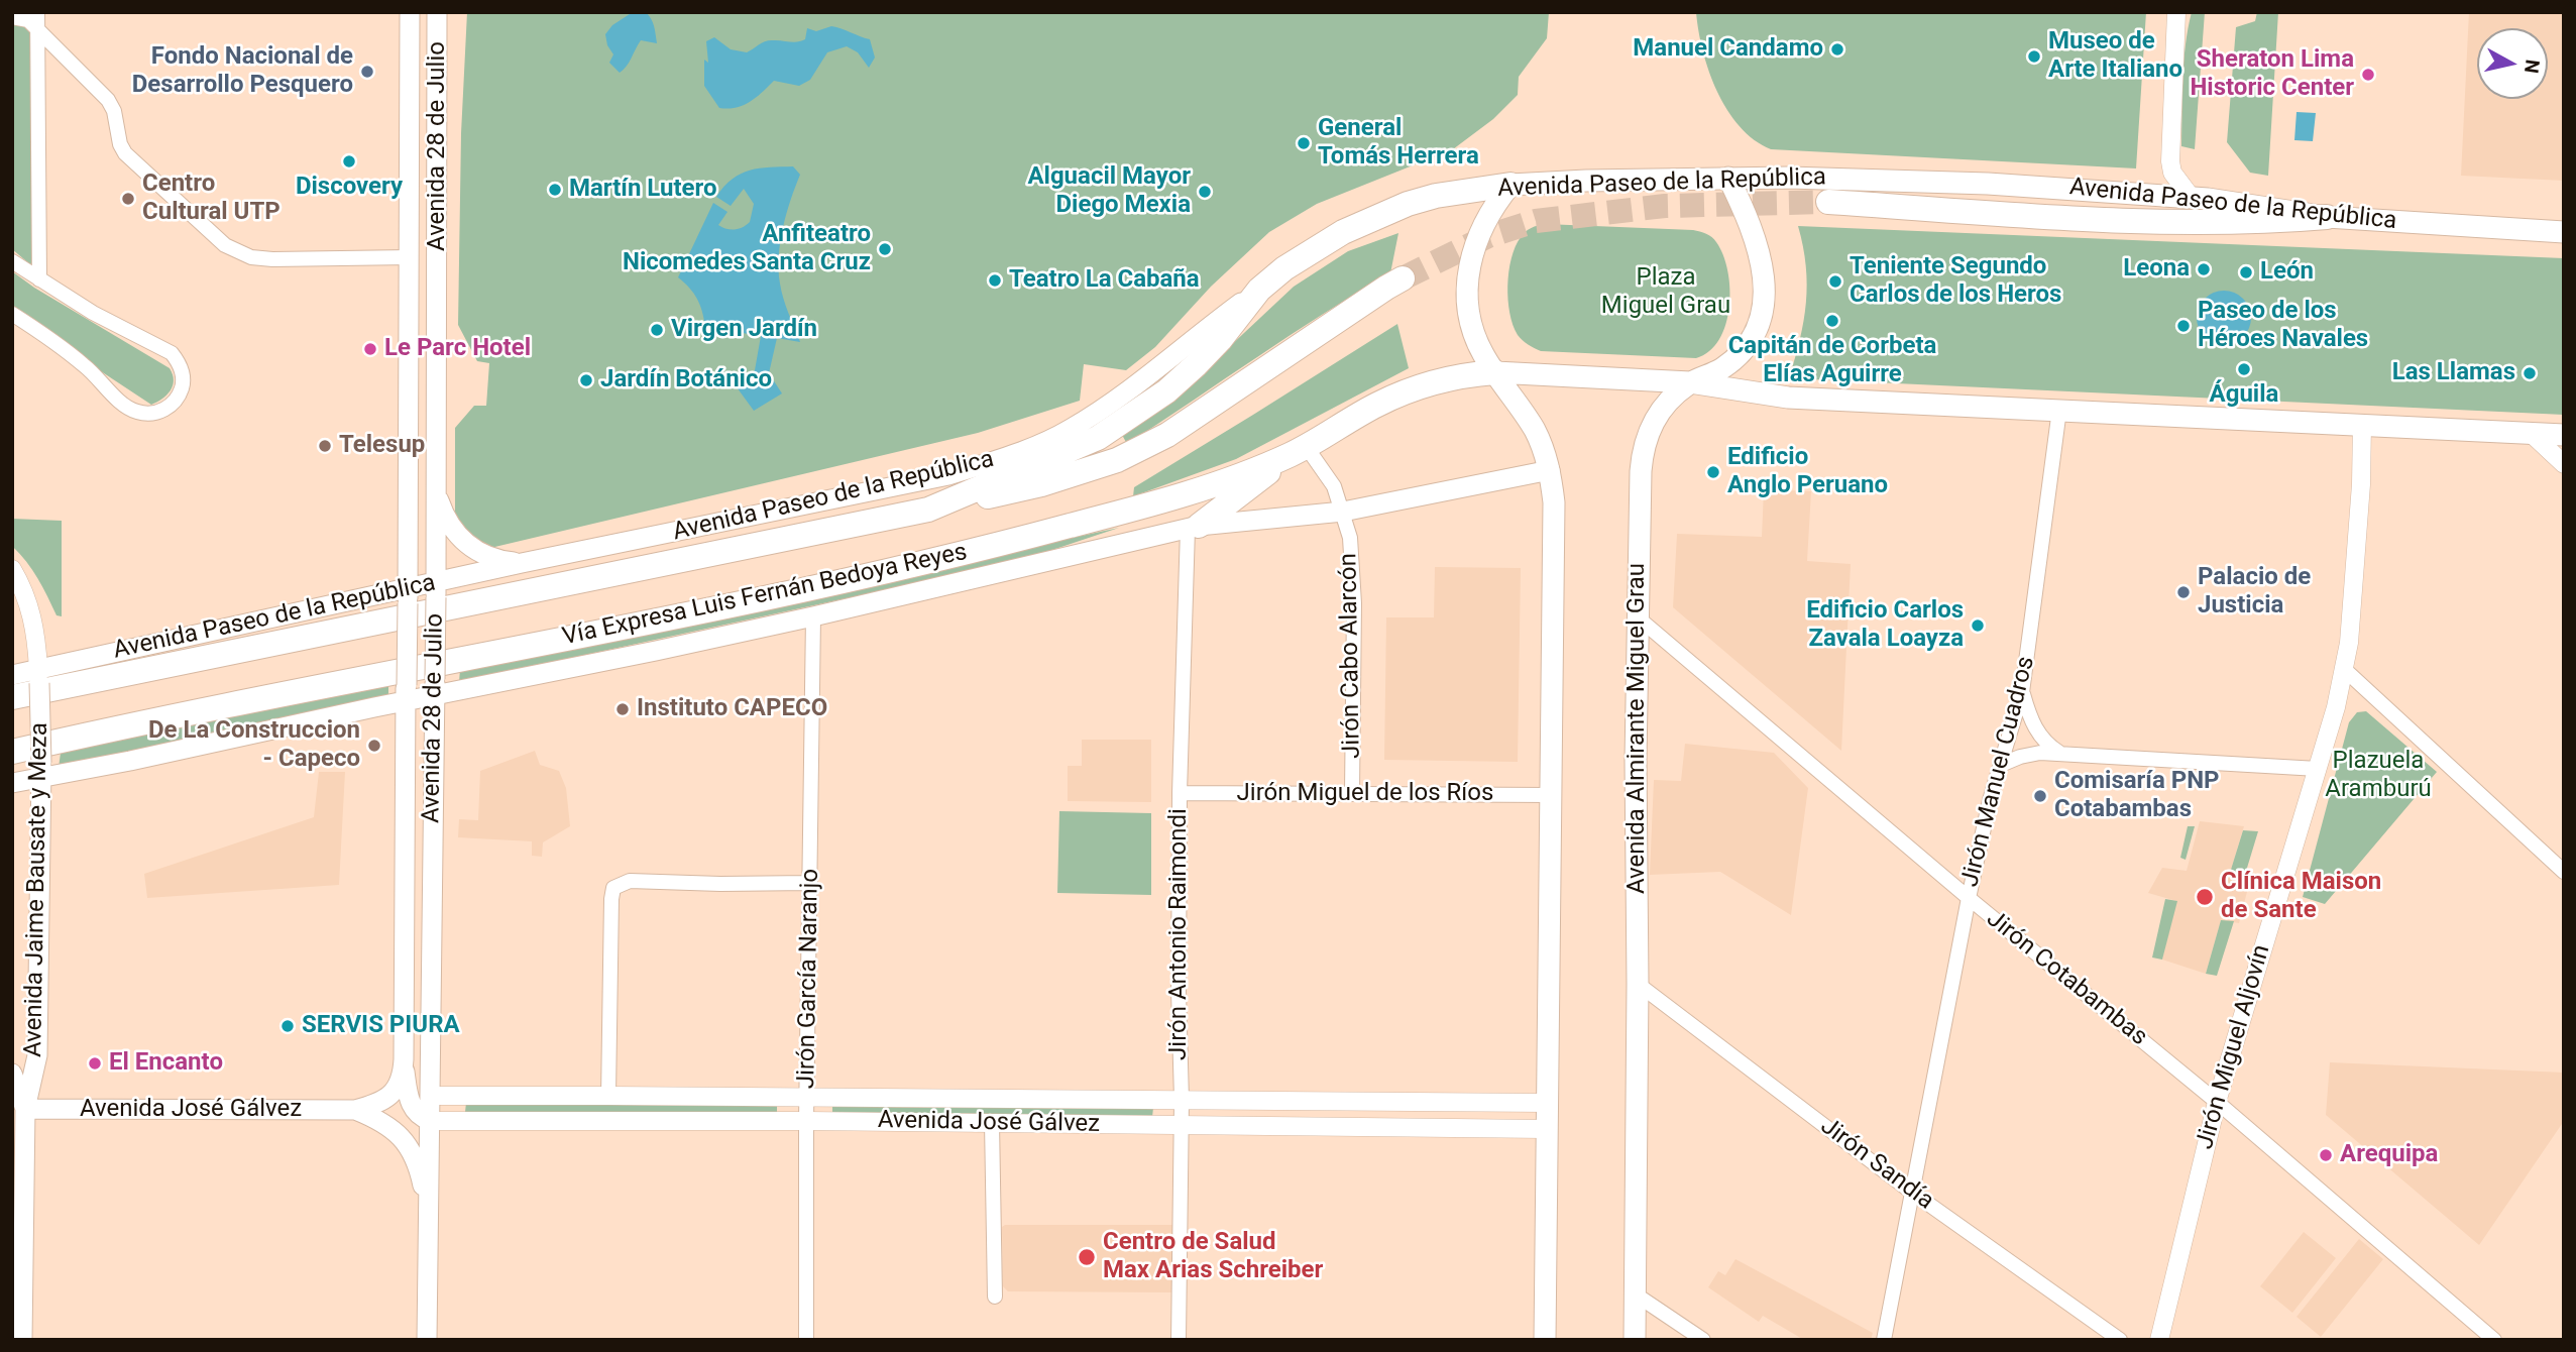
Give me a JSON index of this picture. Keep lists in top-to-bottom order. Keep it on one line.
{"streets":{"highway":["Avenida Paseo de la República","Vía Expresa Luis Fernán Bedoya Reyes"],"main road":["Avenida 28 de Julio","Avenida Almirante Miguel Grau","Avenida Jaime Bausate y Meza","Avenida José Gálvez"],"street":["Jirón Cabo Alarcón","Jirón Manuel Cuadros","Jirón Miguel de los Ríos","Jirón Antonio Raimondi","Jirón García Naranjo","Jirón Cotabambas","Jirón Miguel Aljovín","Jirón Sandía"]},"crossings":[["Avenida 28 de Julio","Avenida Paseo de la República"],["Avenida 28 de Julio","Avenida José Gálvez"],["Avenida Paseo de la República","Vía Expresa Luis Fernán Bedoya Reyes"],["Avenida Paseo de la República","Avenida Almirante Miguel Grau"],["Avenida Paseo de la República","Avenida Jaime Bausate y Meza"],["Vía Expresa Luis Fernán Bedoya Reyes","Jirón Cabo Alarcón"],["Jirón Cabo Alarcón","Jirón Miguel de los Ríos"],["Avenida Almirante Miguel Grau","Jirón Cotabambas"],["Avenida Almirante Miguel Grau","Jirón Sandía"],["Jirón Manuel Cuadros","Jirón Cotabambas"],["Jirón Manuel Cuadros","Jirón Sandía"],["Jirón Miguel de los Ríos","Jirón Antonio Raimondi"],["Avenida Jaime Bausate y Meza","Avenida José Gálvez"],["Jirón Antonio Raimondi","Avenida José Gálvez"],["Jirón García Naranjo","Avenida José Gálvez"],["Jirón Cotabambas","Jirón Miguel Aljovín"]],"parks":["Plaza Miguel Grau","Plazuela Aramburú"],"places":["Manuel Candamo","Museo de Arte Italiano","Fondo Nacional de Desarrollo Pesquero","Sheraton Lima Historic Center","General Tomás Herrera","Discovery","Martín Lutero","Alguacil Mayor Diego Mexia","Centro Cultural UTP","Anfiteatro Nicomedes Santa Cruz","Leona","León","Teatro La Cabaña","Teniente Segundo Carlos de los Heros","Capitán de Corbeta Elías Aguirre","Paseo de los Héroes Navales","Virgen Jardín","Le Parc Hotel","Águila","Las Llamas","Jardín Botánico","Telesup","Edificio Anglo Peruano","Palacio de Justicia","Edificio Carlos Zavala Loayza","Instituto CAPECO","De La Construccion - Capeco","Comisaría PNP Cotabambas","Clínica Maison de Sante","SERVIS PIURA","El Encanto","Arequipa","Centro de Salud Max Arias Schreiber"],"north":"right"}
